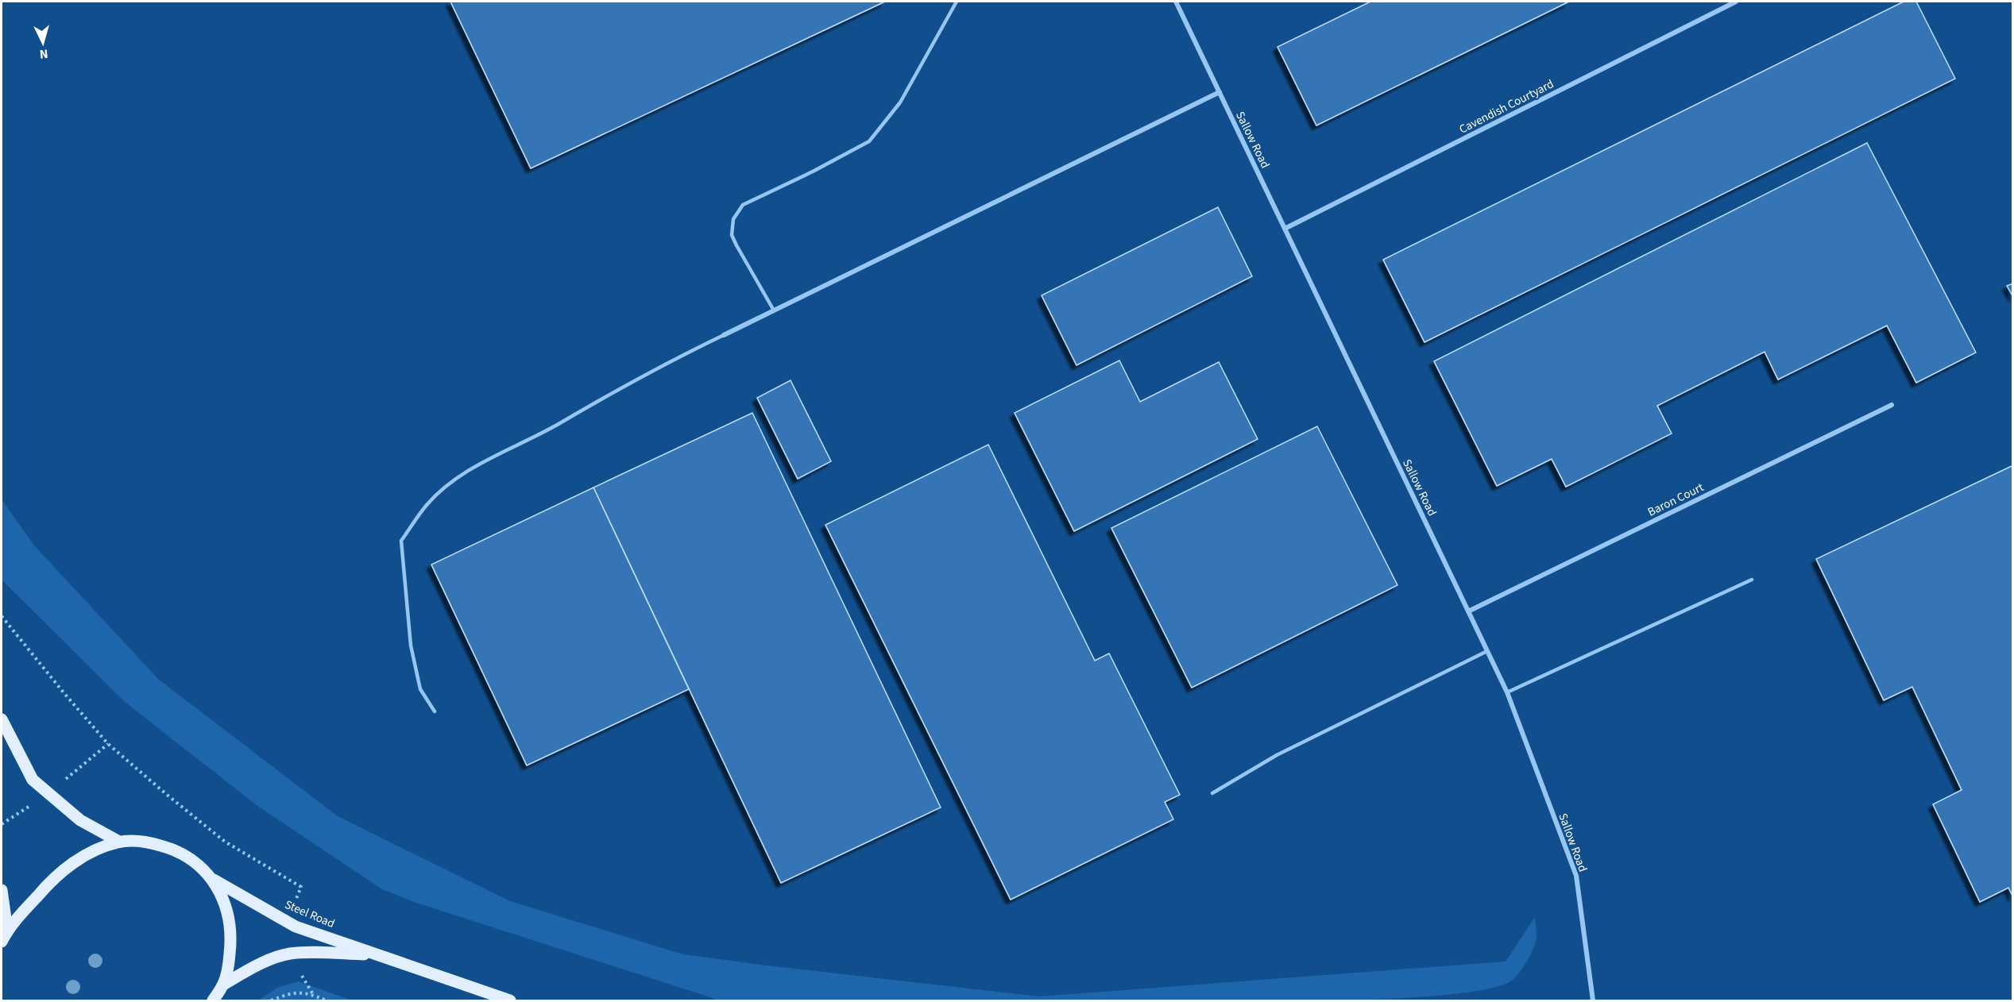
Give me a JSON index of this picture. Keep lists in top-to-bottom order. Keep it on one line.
{"streets":{"main road":["Steel Road"],"street":["Cavendish Courtyard","Sallow Road","Baron Court"]},"crossings":[["Cavendish Courtyard","Sallow Road"],["Sallow Road","Baron Court"]],"north":"bottom"}
